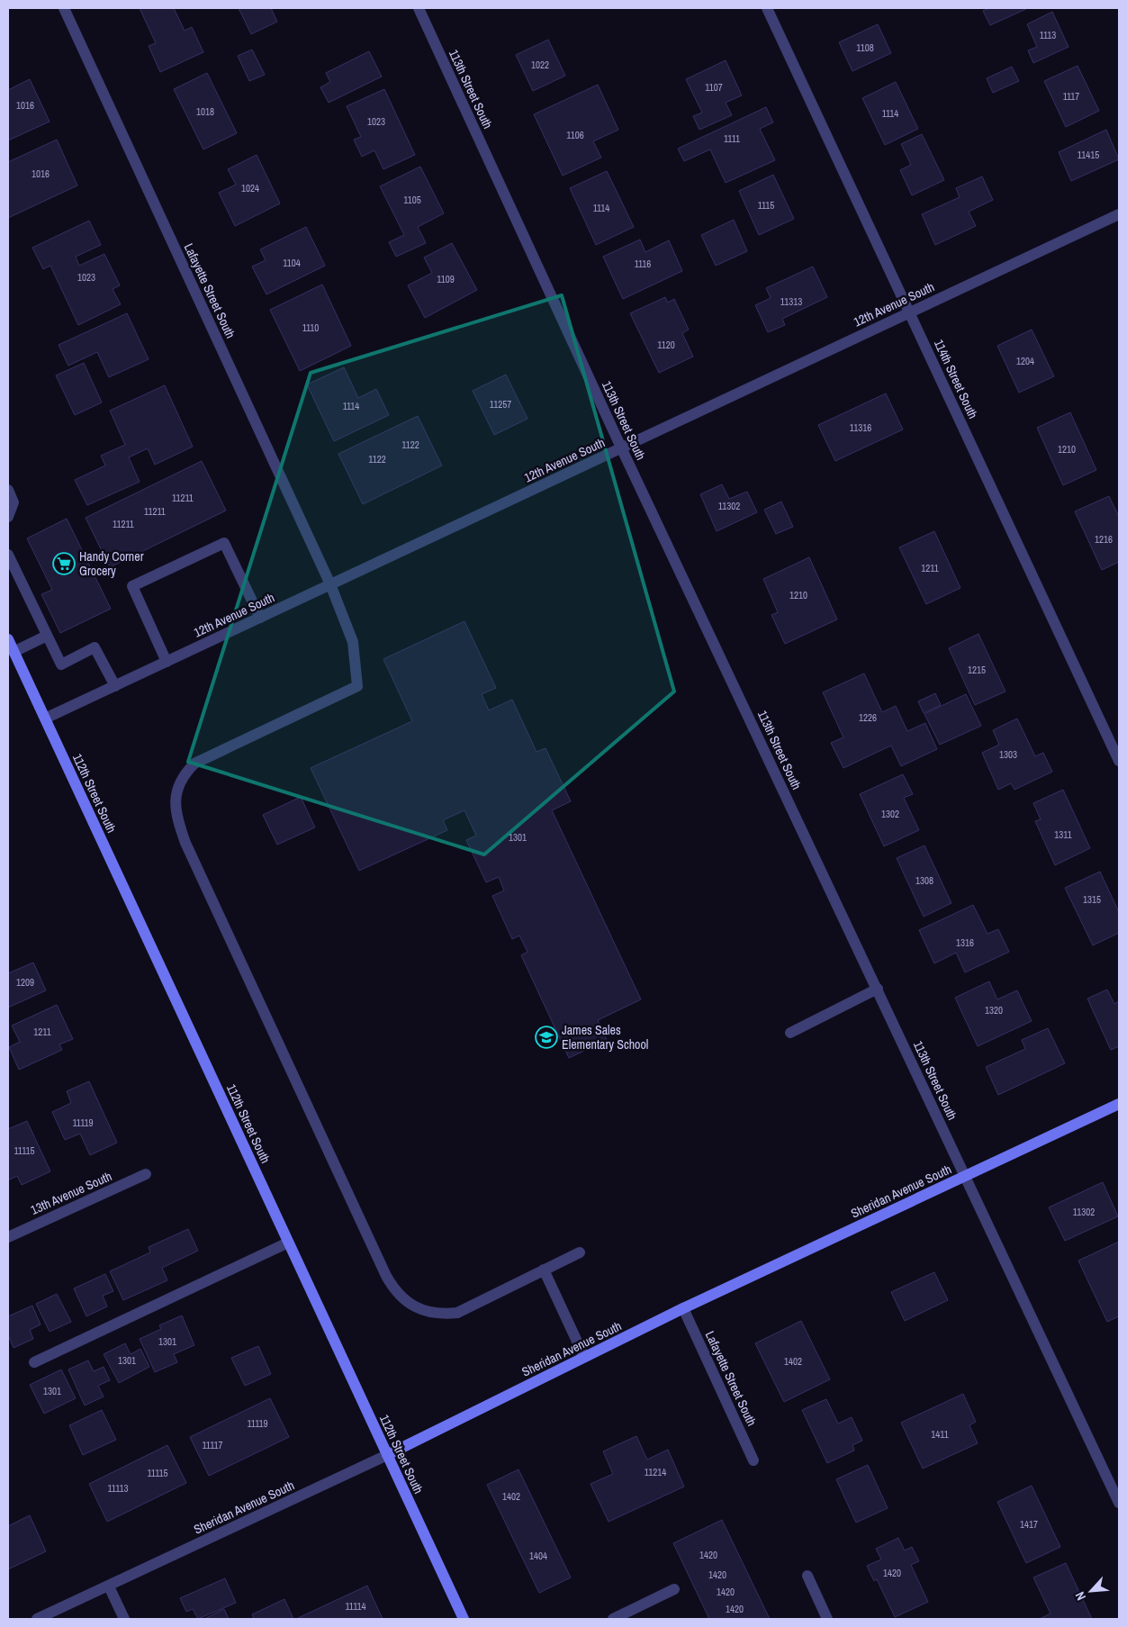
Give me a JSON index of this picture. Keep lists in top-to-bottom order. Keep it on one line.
{"streets":{"main road":["112th Street South","Sheridan Avenue South"],"street":["113th Street South","Lafayette Street South","12th Avenue South","114th Street South","13th Avenue South"]},"crossings":[["113th Street South","12th Avenue South"],["113th Street South","Sheridan Avenue South"],["Lafayette Street South","12th Avenue South"],["Lafayette Street South","Sheridan Avenue South"],["12th Avenue South","114th Street South"],["12th Avenue South","112th Street South"],["112th Street South","Sheridan Avenue South"]],"places":{"supermarket":["Handy Corner Grocery"],"school or university":["James Sales Elementary School"]},"house_numbers":["1113","1108","1022","1107","1117","1016","1018","1114","1023","1106","1111","11415","1016","1024","1105","1115","1114","1104","1116","1023","1109","11313","1110","1120","1204","11257","1114","11316","1122","1210","1122","11211","11302","11211","11211","1216","1211","1210","1215","1226","1303","1302","1311","1301","1308","1315","1316","1209","1320","1211","11119","11115","11302","1301","1301","1402","1301","11119","1411","11117","11214","11115","11113","1402","1417","1420","1404","1420","1420","1420","11114","1420"],"north":"bottom left"}
